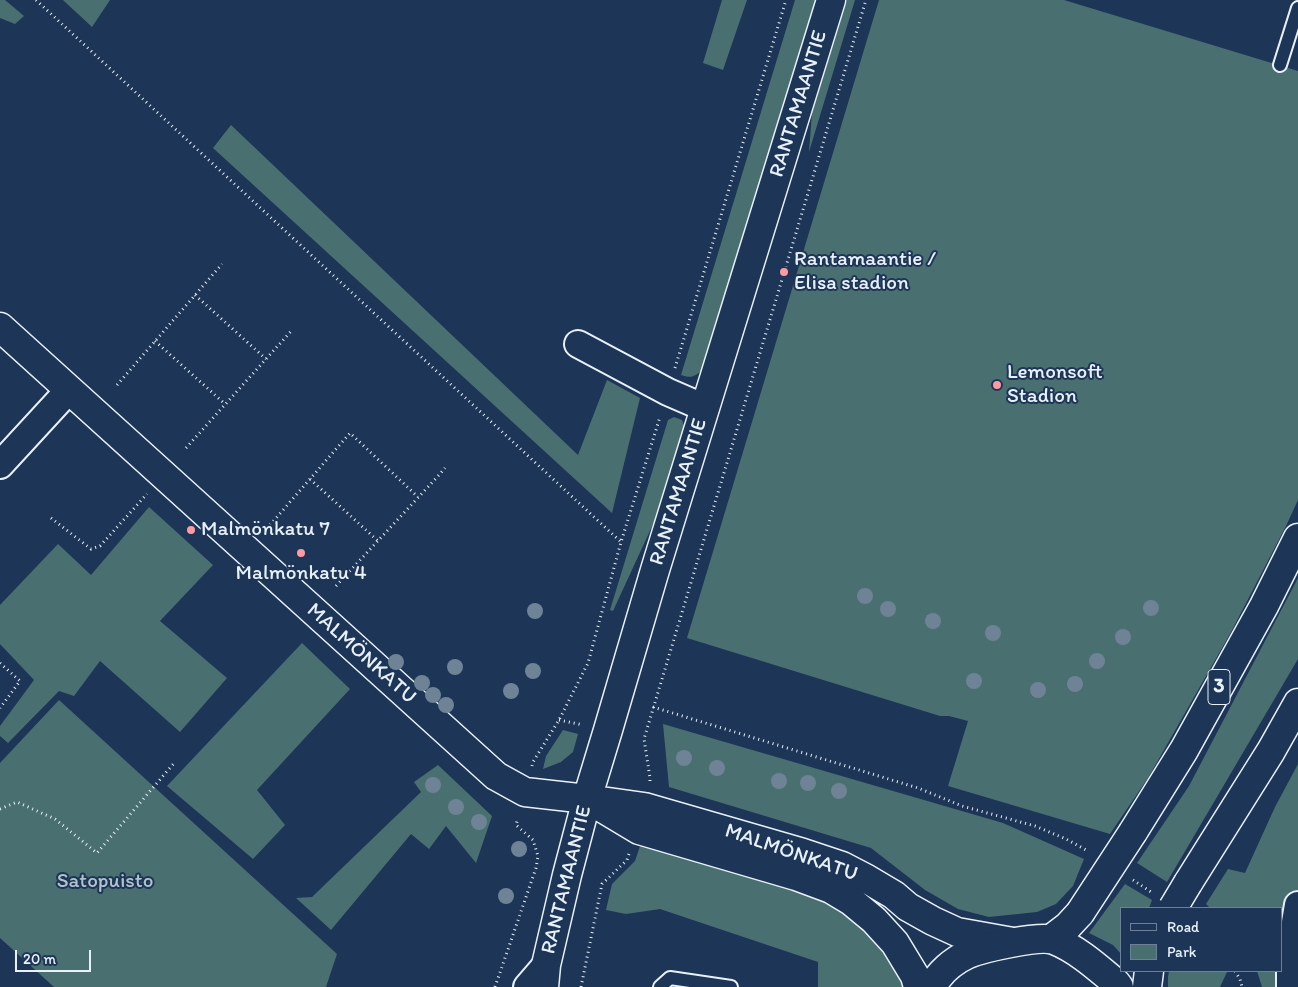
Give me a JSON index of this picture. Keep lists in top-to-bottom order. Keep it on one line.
{"streets":{"main road":["RANTAMAANTIE","MALMÖNKATU","3"]},"crossings":[["RANTAMAANTIE","MALMÖNKATU"]],"parks":["Satopuisto"],"places":["Rantamaantie / Elisa stadion","Lemonsoft Stadion","Malmönkatu 7","Malmönkatu 4"],"legend":["Road","Park"],"scale_bar":"20 m"}
